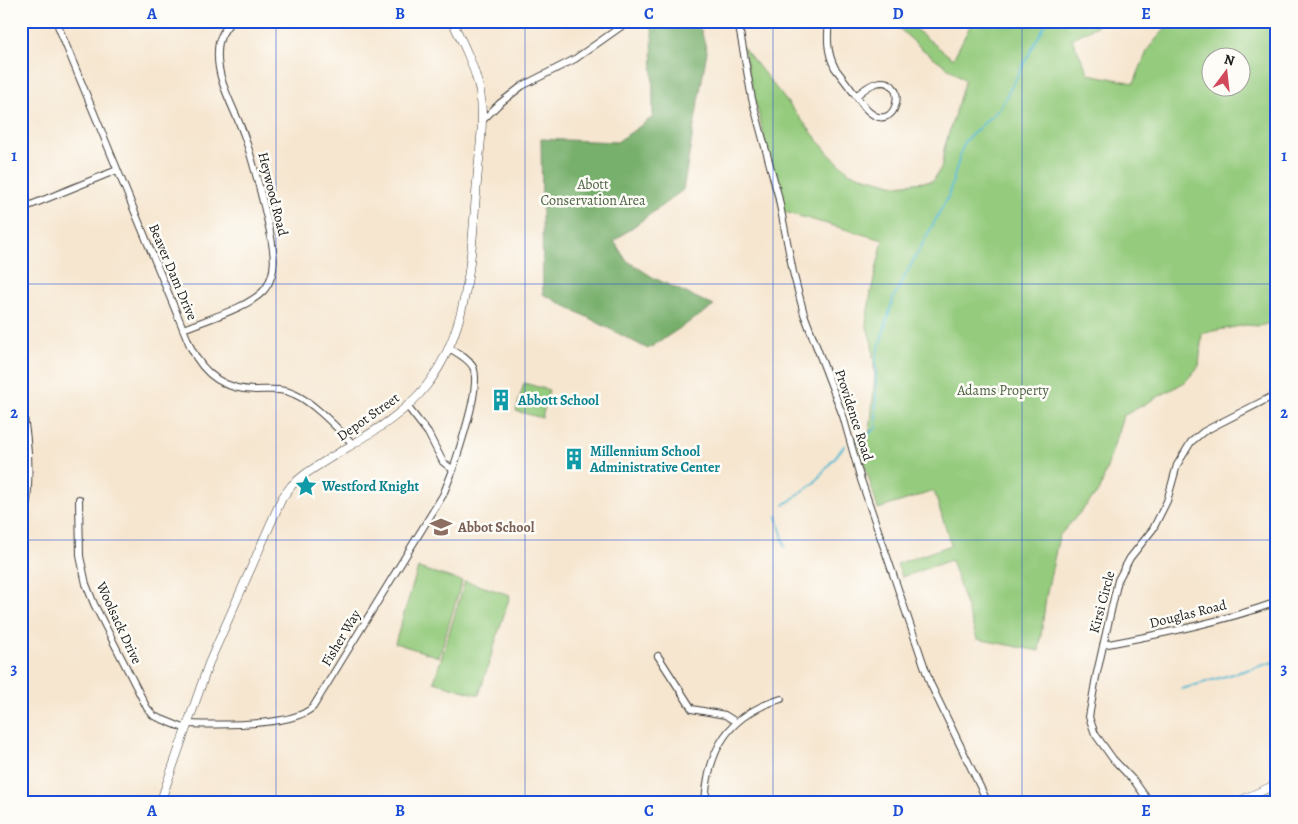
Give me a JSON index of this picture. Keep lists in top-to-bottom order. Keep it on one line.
{"streets":{"main road":["Depot Street"],"street":["Heywood Road","Beaver Dam Drive","Providence Road","Kirsi Circle","Douglas Road","Woolsack Drive","Fisher Way"]},"crossings":[["Heywood Road","Beaver Dam Drive"],["Beaver Dam Drive","Depot Street"],["Depot Street","Woolsack Drive"],["Depot Street","Fisher Way"],["Kirsi Circle","Douglas Road"],["Woolsack Drive","Fisher Way"]],"parks":["Abott Conservation Area","Adams Property"],"places":{"building":["Abbott School","Millennium School Administrative Center"],"place":["Westford Knight"],"school or university":["Abbot School"]},"north":"top","grid":{"columns":["A","B","C","D","E"],"rows":["1","2","3"]}}
